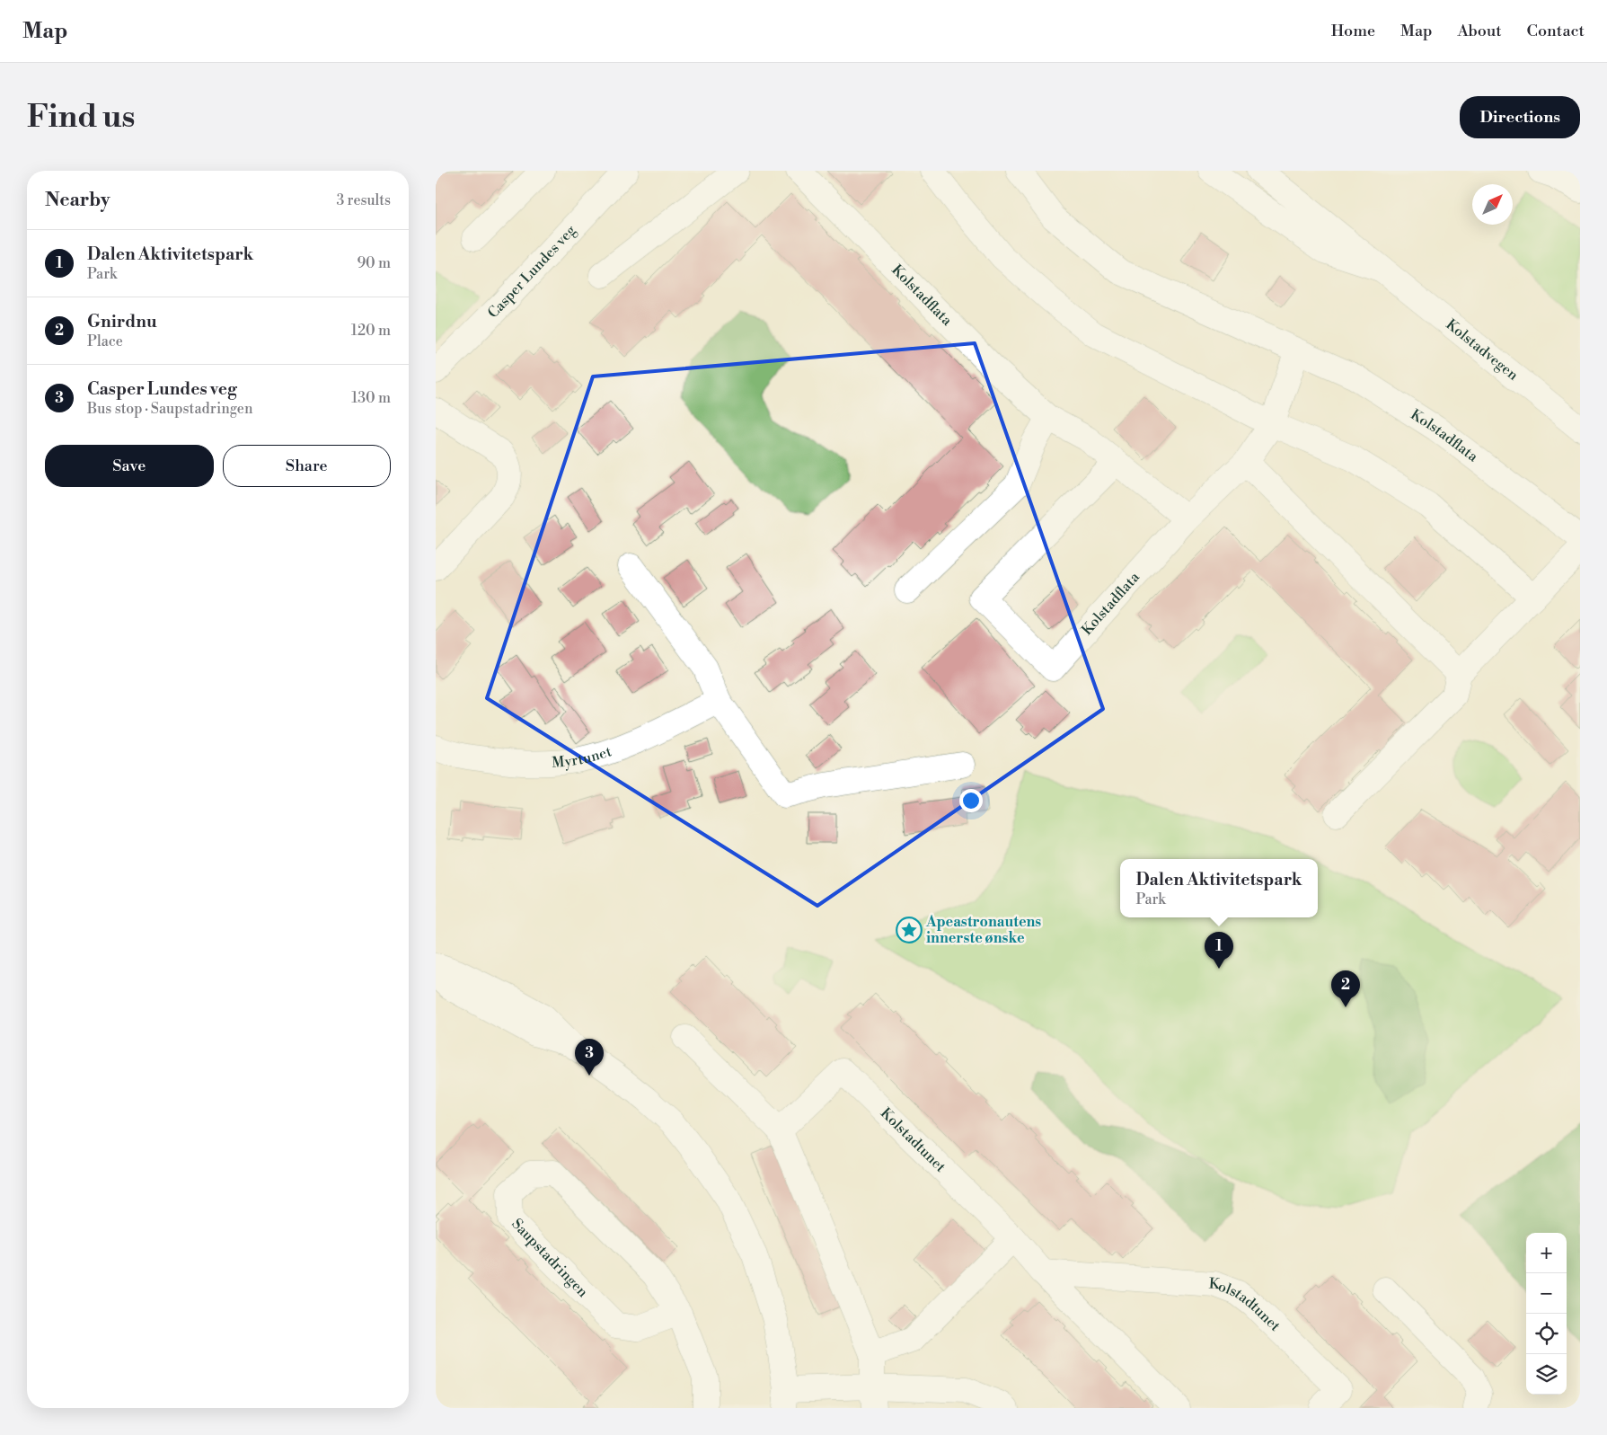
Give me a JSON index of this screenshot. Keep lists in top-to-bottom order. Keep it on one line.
{"streets":{"street":["Casper Lundes veg","Kolstadflata","Kolstadvegen","Myrtunet","Kolstadtunet","Saupstadringen"]},"places":{"place":["Apeastronautens innerste ønske"]},"north":"top right","page":{"header":"Map","nav":["Home","Map","About","Contact"],"buttons":["Directions",["Save","Share"]],"title":"Find us","heading":["Nearby","3 results"],"list":[{"mark":"1","name":"Dalen Aktivitetspark","note":"Park","value":"90 m"},{"mark":"2","name":"Gnirdnu","note":"Place","value":"120 m"},{"mark":"3","name":"Casper Lundes veg","note":"Bus stop · Saupstadringen","value":"130 m"}],"popup":["Dalen Aktivitetspark","Park"],"pins":["1","2","3"],"map_buttons":["+","−"]}}
